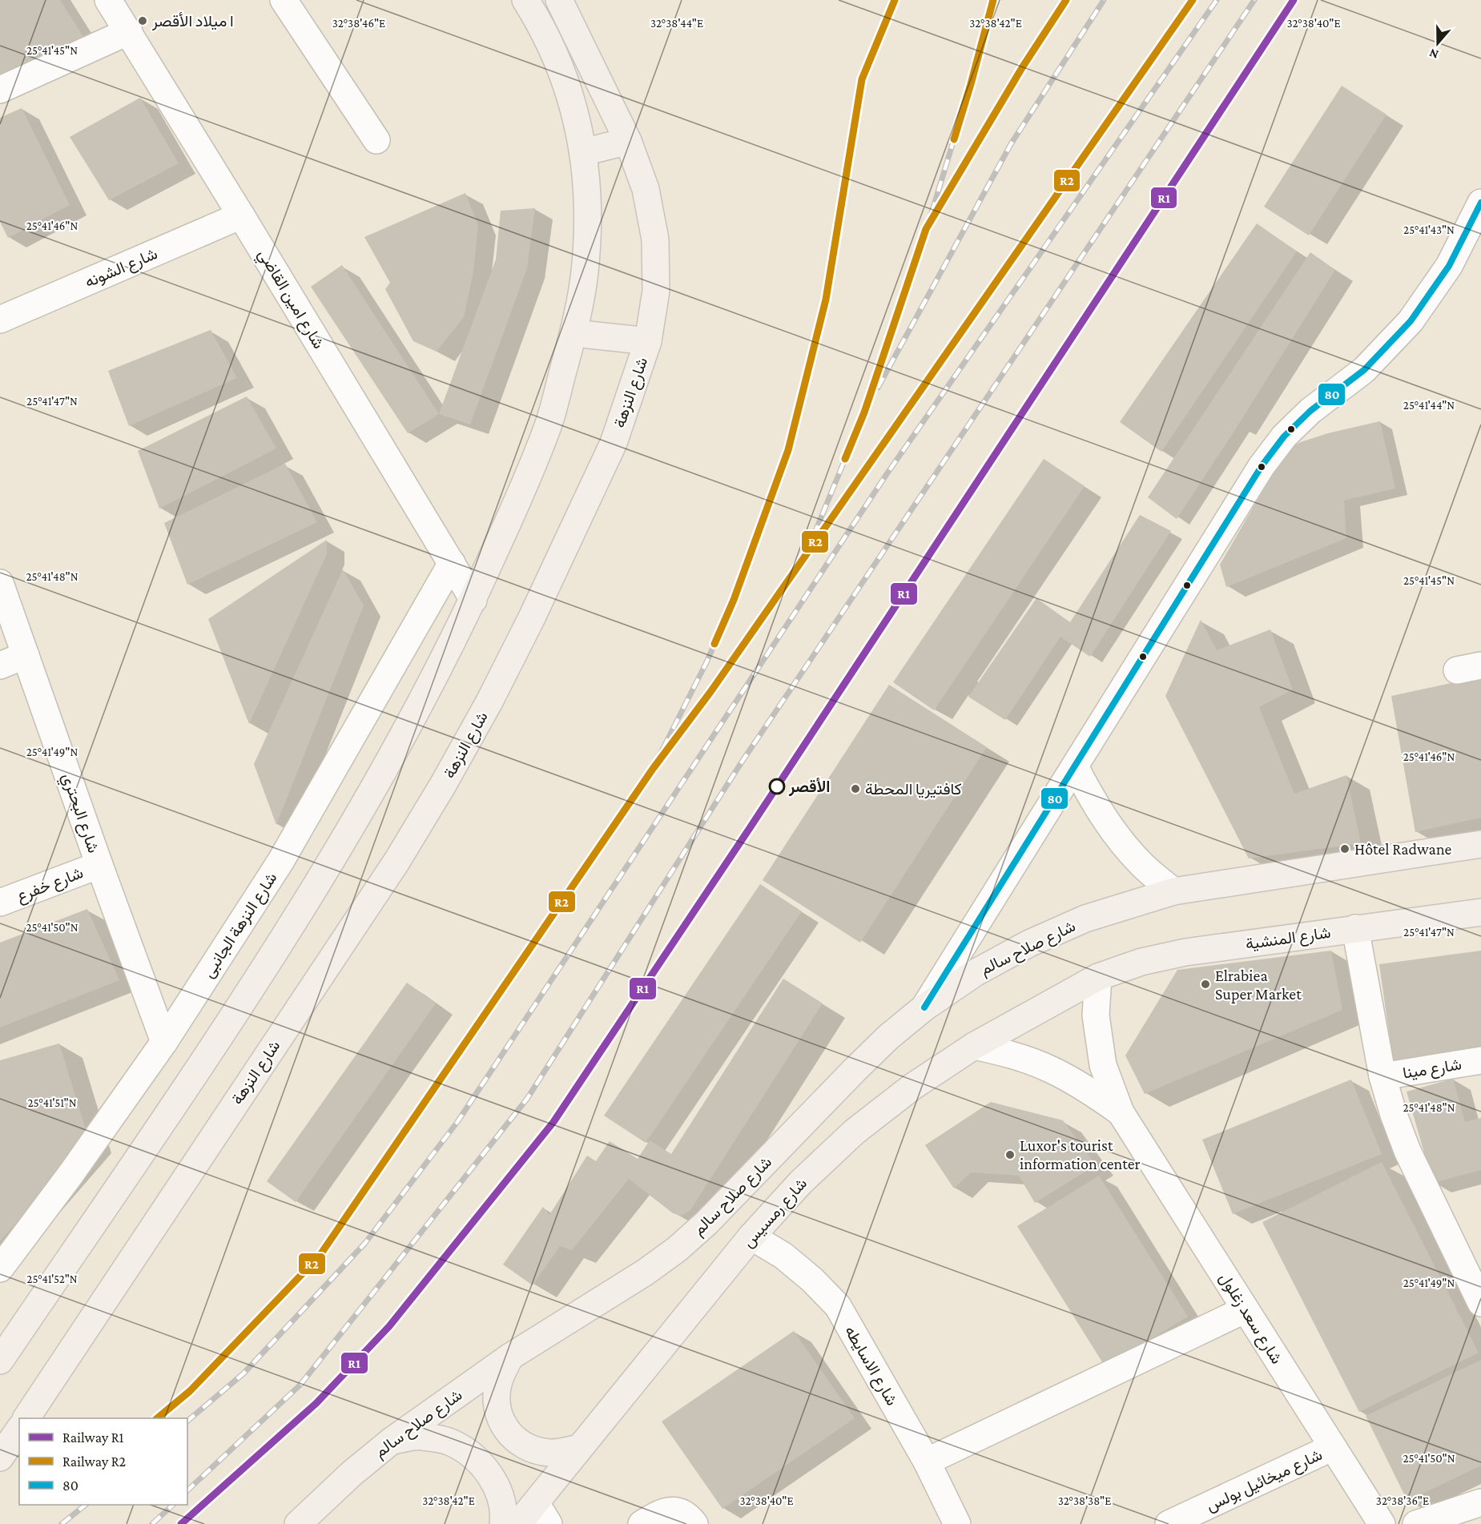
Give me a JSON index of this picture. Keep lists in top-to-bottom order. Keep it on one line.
{"streets":{"main road":["شارع النزهة","شارع المنشية","شارع صلاح سالم","شارع رمسيس"],"street":["شارع الشونه","شارع امين القاضي","شارع البحتري","شارع خفرع","شارع النزهة الجانبى","شارع مينا","شارع سعد زغلول","شارع الاسايطه","شارع ميخائيل بولس"]},"crossings":[["شارع الشونه","شارع امين القاضي"],["شارع امين القاضي","شارع النزهة الجانبى"],["شارع البحتري","شارع خفرع"],["شارع البحتري","شارع النزهة الجانبى"],["شارع المنشية","شارع رمسيس"],["شارع المنشية","شارع سعد زغلول"],["شارع رمسيس","شارع سعد زغلول"],["شارع رمسيس","شارع الاسايطه"],["شارع سعد زغلول","شارع ميخائيل بولس"]],"places":["ا ميلاد الأقصر","الأقصر","كافتيريا المحطة","Hôtel Radwane","Elrabiea Super Market","Luxor's tourist information center"],"lines":["rail line R1","rail line R2","transit line 80"],"legend":["Railway R1","Railway R2","80"],"north":"bottom","coordinates":["32°38'46\"E","32°38'44\"E","32°38'42\"E","32°38'40\"E","25°41'45\"N","25°41'46\"N","25°41'43\"N","25°41'47\"N","25°41'44\"N","25°41'48\"N","25°41'49\"N","25°41'50\"N","25°41'51\"N","25°41'52\"N","32°38'38\"E","32°38'36\"E"]}
